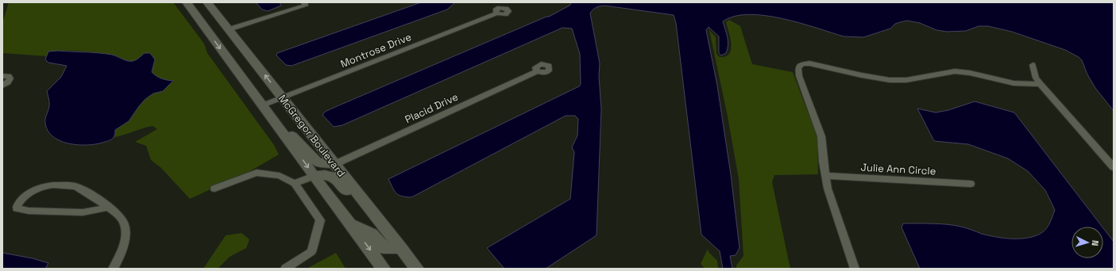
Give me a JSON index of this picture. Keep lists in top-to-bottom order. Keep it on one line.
{"streets":{"main road":["McGregor Boulevard"],"street":["Montrose Drive","Placid Drive","Julie Ann Circle"]},"crossings":[["Montrose Drive","McGregor Boulevard"],["Placid Drive","McGregor Boulevard"]],"north":"right"}
